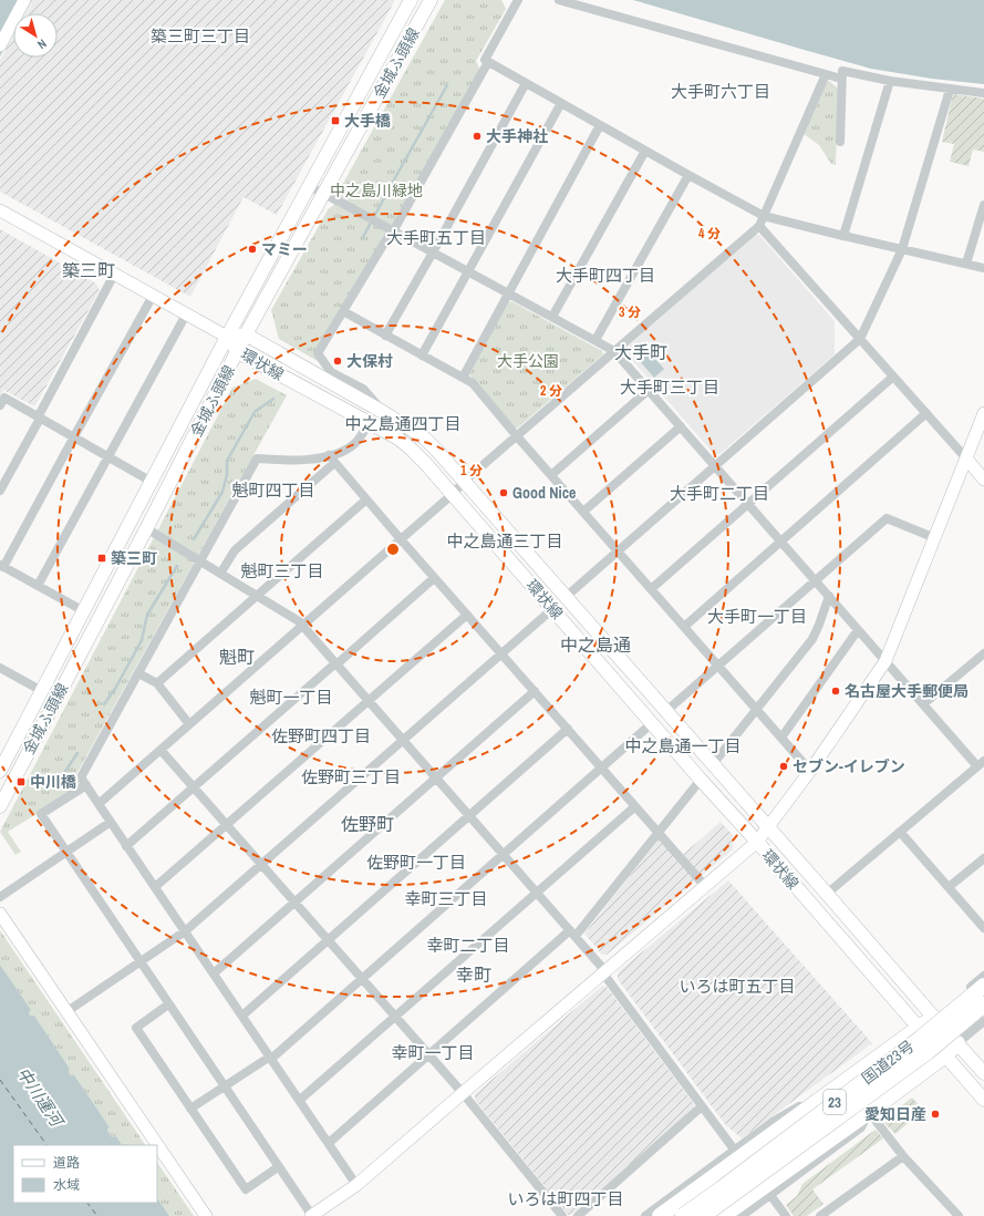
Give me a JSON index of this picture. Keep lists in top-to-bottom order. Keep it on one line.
{"streets":{"highway":["国道23号","23"],"main road":["金城ふ頭線","環状線"]},"crossings":[["金城ふ頭線","環状線"]],"districts":["築三町三丁目","大手町六丁目","大手町五丁目","築三町","大手町四丁目","大手町","大手町三丁目","中之島通四丁目","魁町四丁目","大手町二丁目","中之島通三丁目","魁町三丁目","大手町一丁目","中之島通","魁町","魁町一丁目","佐野町四丁目","中之島通一丁目","佐野町三丁目","佐野町","佐野町一丁目","幸町三丁目","幸町二丁目","幸町","いろは町五丁目","幸町一丁目","いろは町四丁目"],"water":["中川運河"],"parks":["中之島川緑地","大手公園"],"places":{"transit":["大手橋","築三町","中川橋"],"other":["大手神社","マミー","大保村","Good Nice","名古屋大手郵便局","セブン-イレブン","愛知日産"]},"legend":["道路","水域"],"north":"bottom right","rings":["4 分","3 分","2 分","1 分"]}
